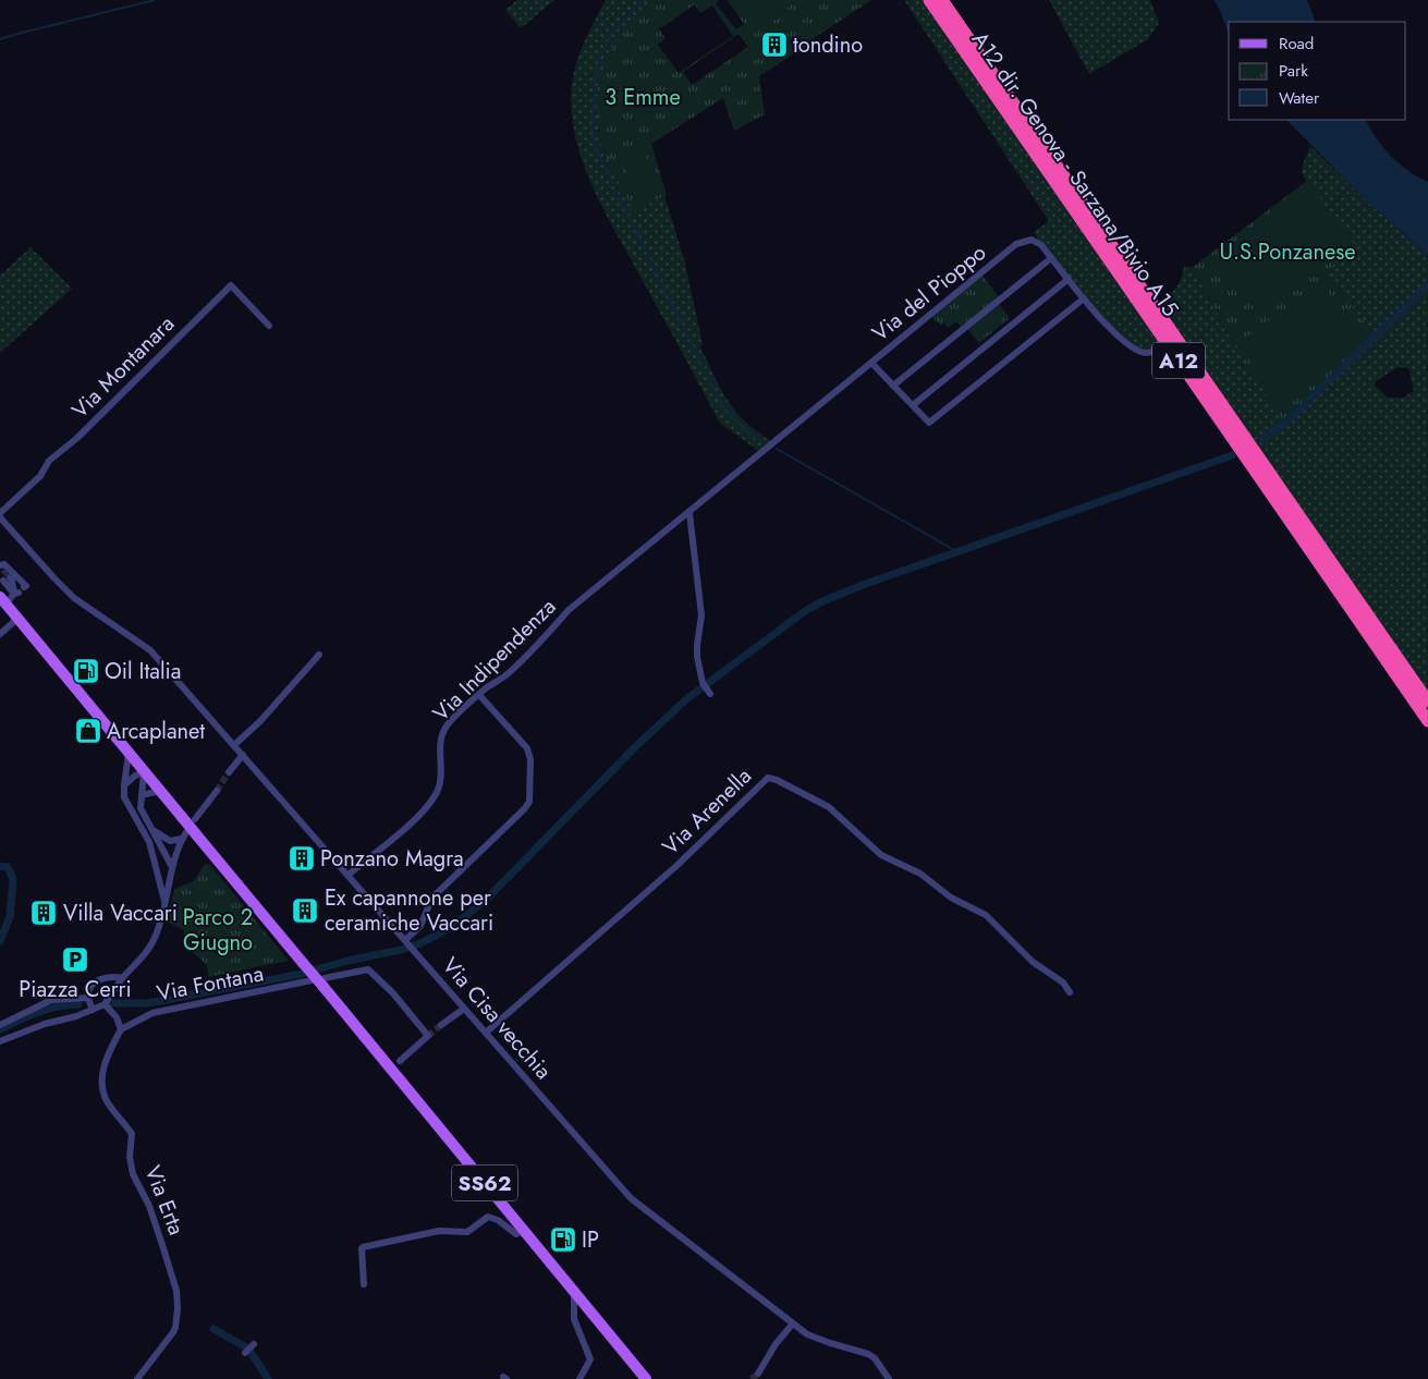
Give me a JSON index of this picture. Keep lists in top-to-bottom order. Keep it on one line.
{"streets":{"highway":["A12 dir. Genova - Sarzana/Bivio A15","A12"],"main road":["SS62"],"street":["Via del Pioppo","Via Montanara","Via Indipendenza","Via Arenella","Via Fontana","Via Cisa vecchia","Via Erta"]},"crossings":[["Via del Pioppo","Via Indipendenza"],["Via Montanara","Via Cisa vecchia"],["Via Indipendenza","Via Cisa vecchia"],["Via Arenella","Via Cisa vecchia"],["Via Fontana","Via Erta"]],"parks":["3 Emme","U.S.Ponzanese","Parco 2 Giugno"],"places":{"building":["tondino","Ponzano Magra","Ex capannone per ceramiche Vaccari","Villa Vaccari"],"fuel station":["Oil Italia","IP"],"shop":["Arcaplanet"],"parking":["Piazza Cerri"]},"legend":["Road","Park","Water"]}
